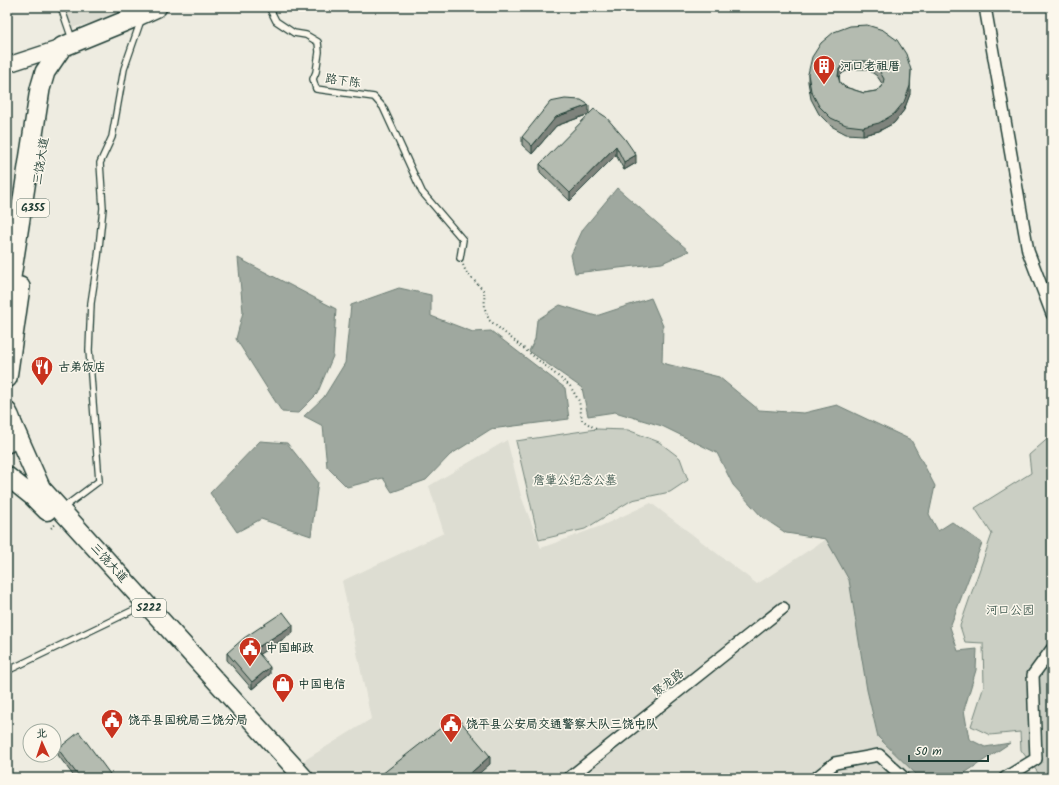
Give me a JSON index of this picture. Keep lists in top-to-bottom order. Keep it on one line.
{"streets":{"highway":["三饶大道","G355"],"main road":["S222"],"street":["聚龙路"],"lane":["路下陈"]},"parks":["詹肇公纪念公墓","河口公园"],"places":{"building":["河口老祖厝"],"restaurant":["古弟饭店"],"public building":["中国邮政","饶平县国税局三饶分局","饶平县公安局交通警察大队三饶中队"],"shop":["中国电信"]},"scale_bar":"50 m","north":"top"}
